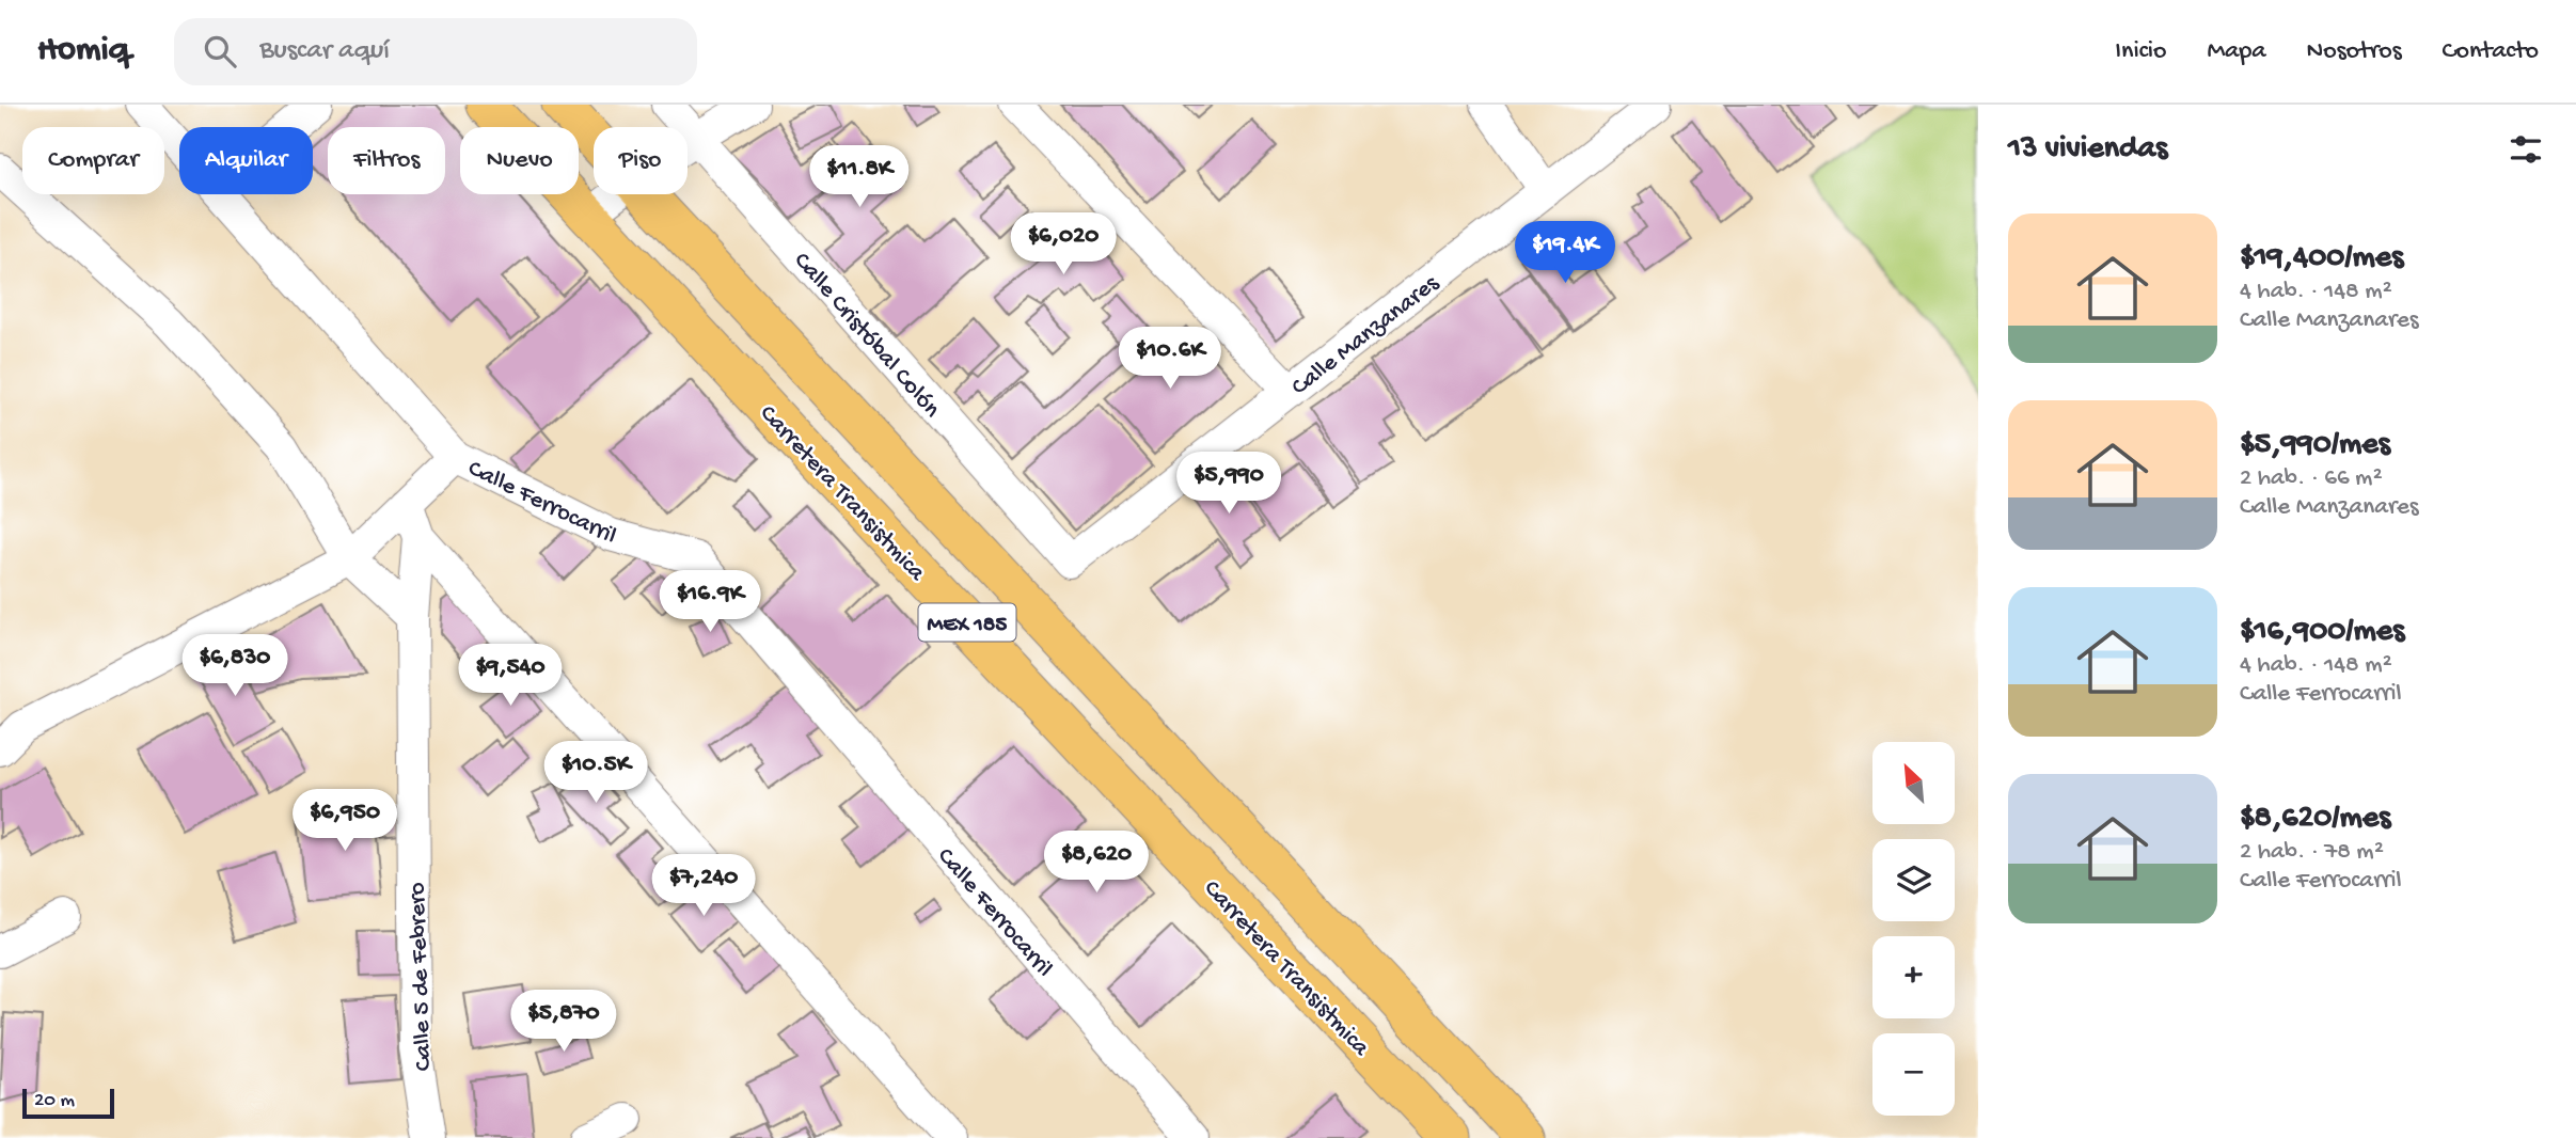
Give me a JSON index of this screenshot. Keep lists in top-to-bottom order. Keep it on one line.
{"streets":{"main road":["Carretera Transistmica","MEX 185"],"street":["Calle Cristóbal Colón","Calle Manzanares","Calle Ferrocarril","Calle 5 de Febrero"]},"crossings":[["Calle Cristóbal Colón","Calle Manzanares"]],"scale_bar":"20 m","north":"top left","page":{"header":"Homiq","search":"Buscar aquí","nav":["Inicio","Mapa","Nosotros","Contacto"],"heading":"13 viviendas","chip":["Comprar","Alquilar","Filtros","Nuevo","Piso"],"price":["$11.8K","$6,020","$19.4K","$10.6K","$5,990","$16.9K","$6,830","$9,540","$10.5K","$6,950","$8,620","$7,240","$5,870"],"list":[{"name":"$19,400/mes","note":"4 hab. · 148 m² · Calle Manzanares"},{"name":"$5,990/mes","note":"2 hab. · 66 m² · Calle Manzanares"},{"name":"$16,900/mes","note":"4 hab. · 148 m² · Calle Ferrocarril"},{"name":"$8,620/mes","note":"2 hab. · 78 m² · Calle Ferrocarril"}],"map_buttons":["+","−"],"scale":"20 m"}}
